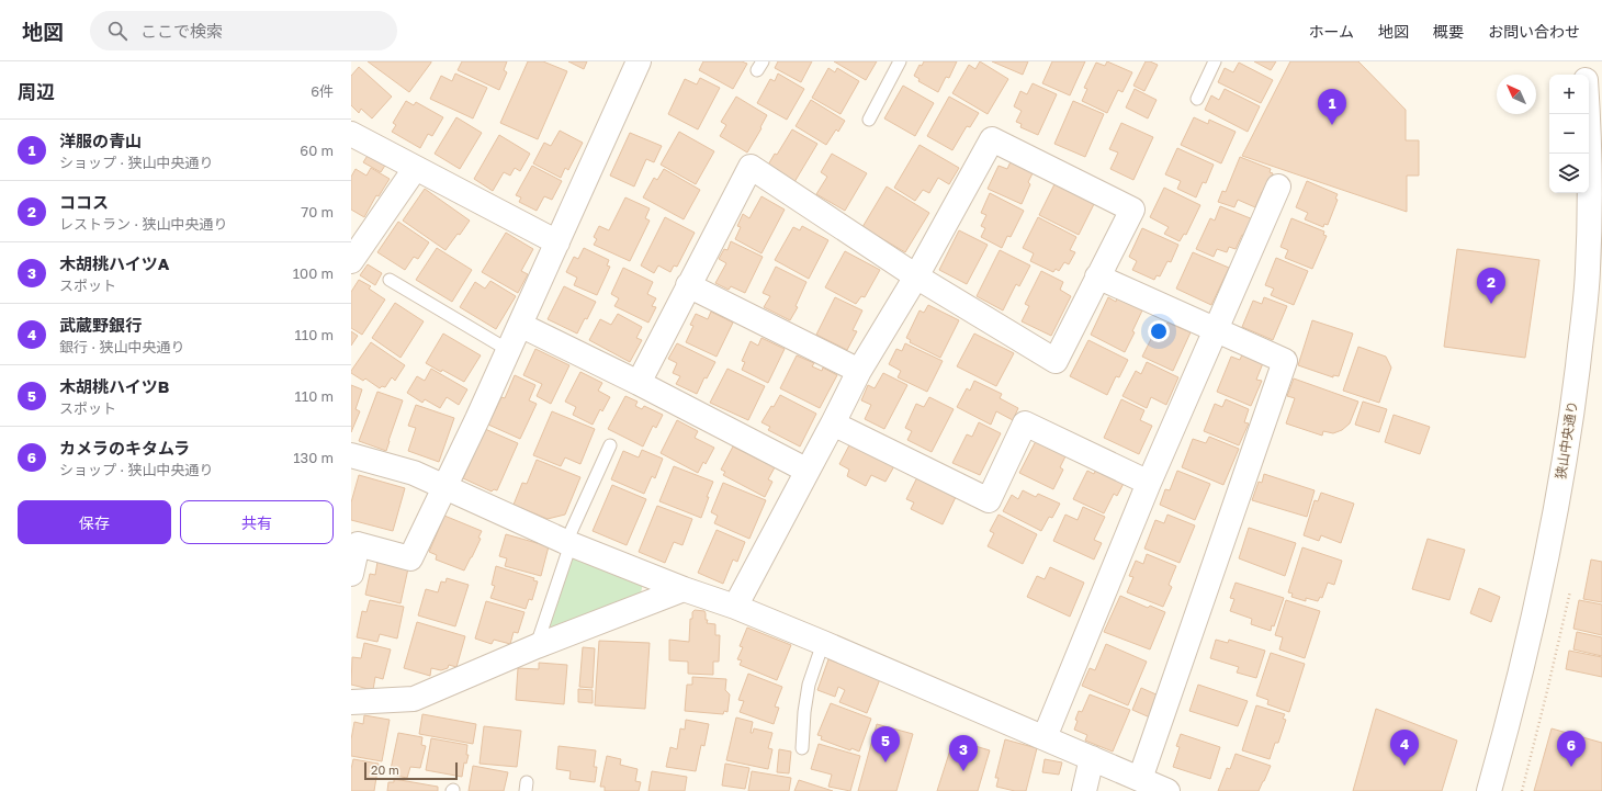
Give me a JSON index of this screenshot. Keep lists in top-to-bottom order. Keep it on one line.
{"streets":{"street":["狭山中央通り"]},"scale_bar":"20 m","north":"top left","page":{"header":"地図","search":"ここで検索","nav":["ホーム","地図","概要","お問い合わせ"],"heading":["周辺","6件"],"map_buttons":["+","−"],"pins":["1","2","5","4","6","3"],"list":[{"mark":"1","name":"洋服の青山","note":"ショップ · 狭山中央通り","value":"60 m"},{"mark":"2","name":"ココス","note":"レストラン · 狭山中央通り","value":"70 m"},{"mark":"3","name":"木胡桃ハイツA","note":"スポット","value":"100 m"},{"mark":"4","name":"武蔵野銀行","note":"銀行 · 狭山中央通り","value":"110 m"},{"mark":"5","name":"木胡桃ハイツB","note":"スポット","value":"110 m"},{"mark":"6","name":"カメラのキタムラ","note":"ショップ · 狭山中央通り","value":"130 m"}],"buttons":["保存","共有"],"scale":"20 m"}}
